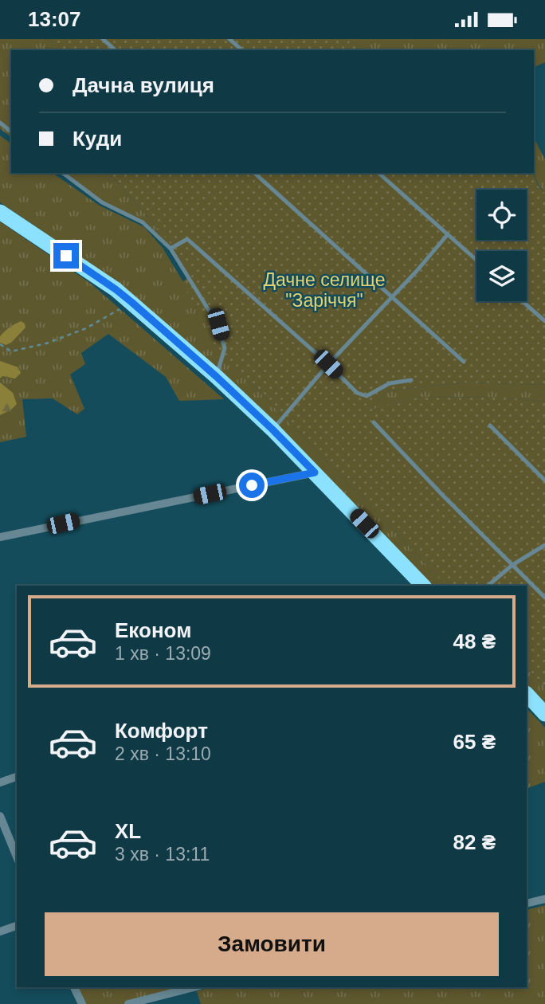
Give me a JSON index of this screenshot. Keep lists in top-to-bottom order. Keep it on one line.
{"parks":["Дачне селище \"Заріччя\""],"page":{"status":"13:07","banner":["Дачна вулиця","Куди"],"list":[{"name":"Економ","note":"1 хв · 13:09","value":"48 ₴"},{"name":"Комфорт","note":"2 хв · 13:10","value":"65 ₴"},{"name":"XL","note":"3 хв · 13:11","value":"82 ₴"}],"buttons":"Замовити"}}
